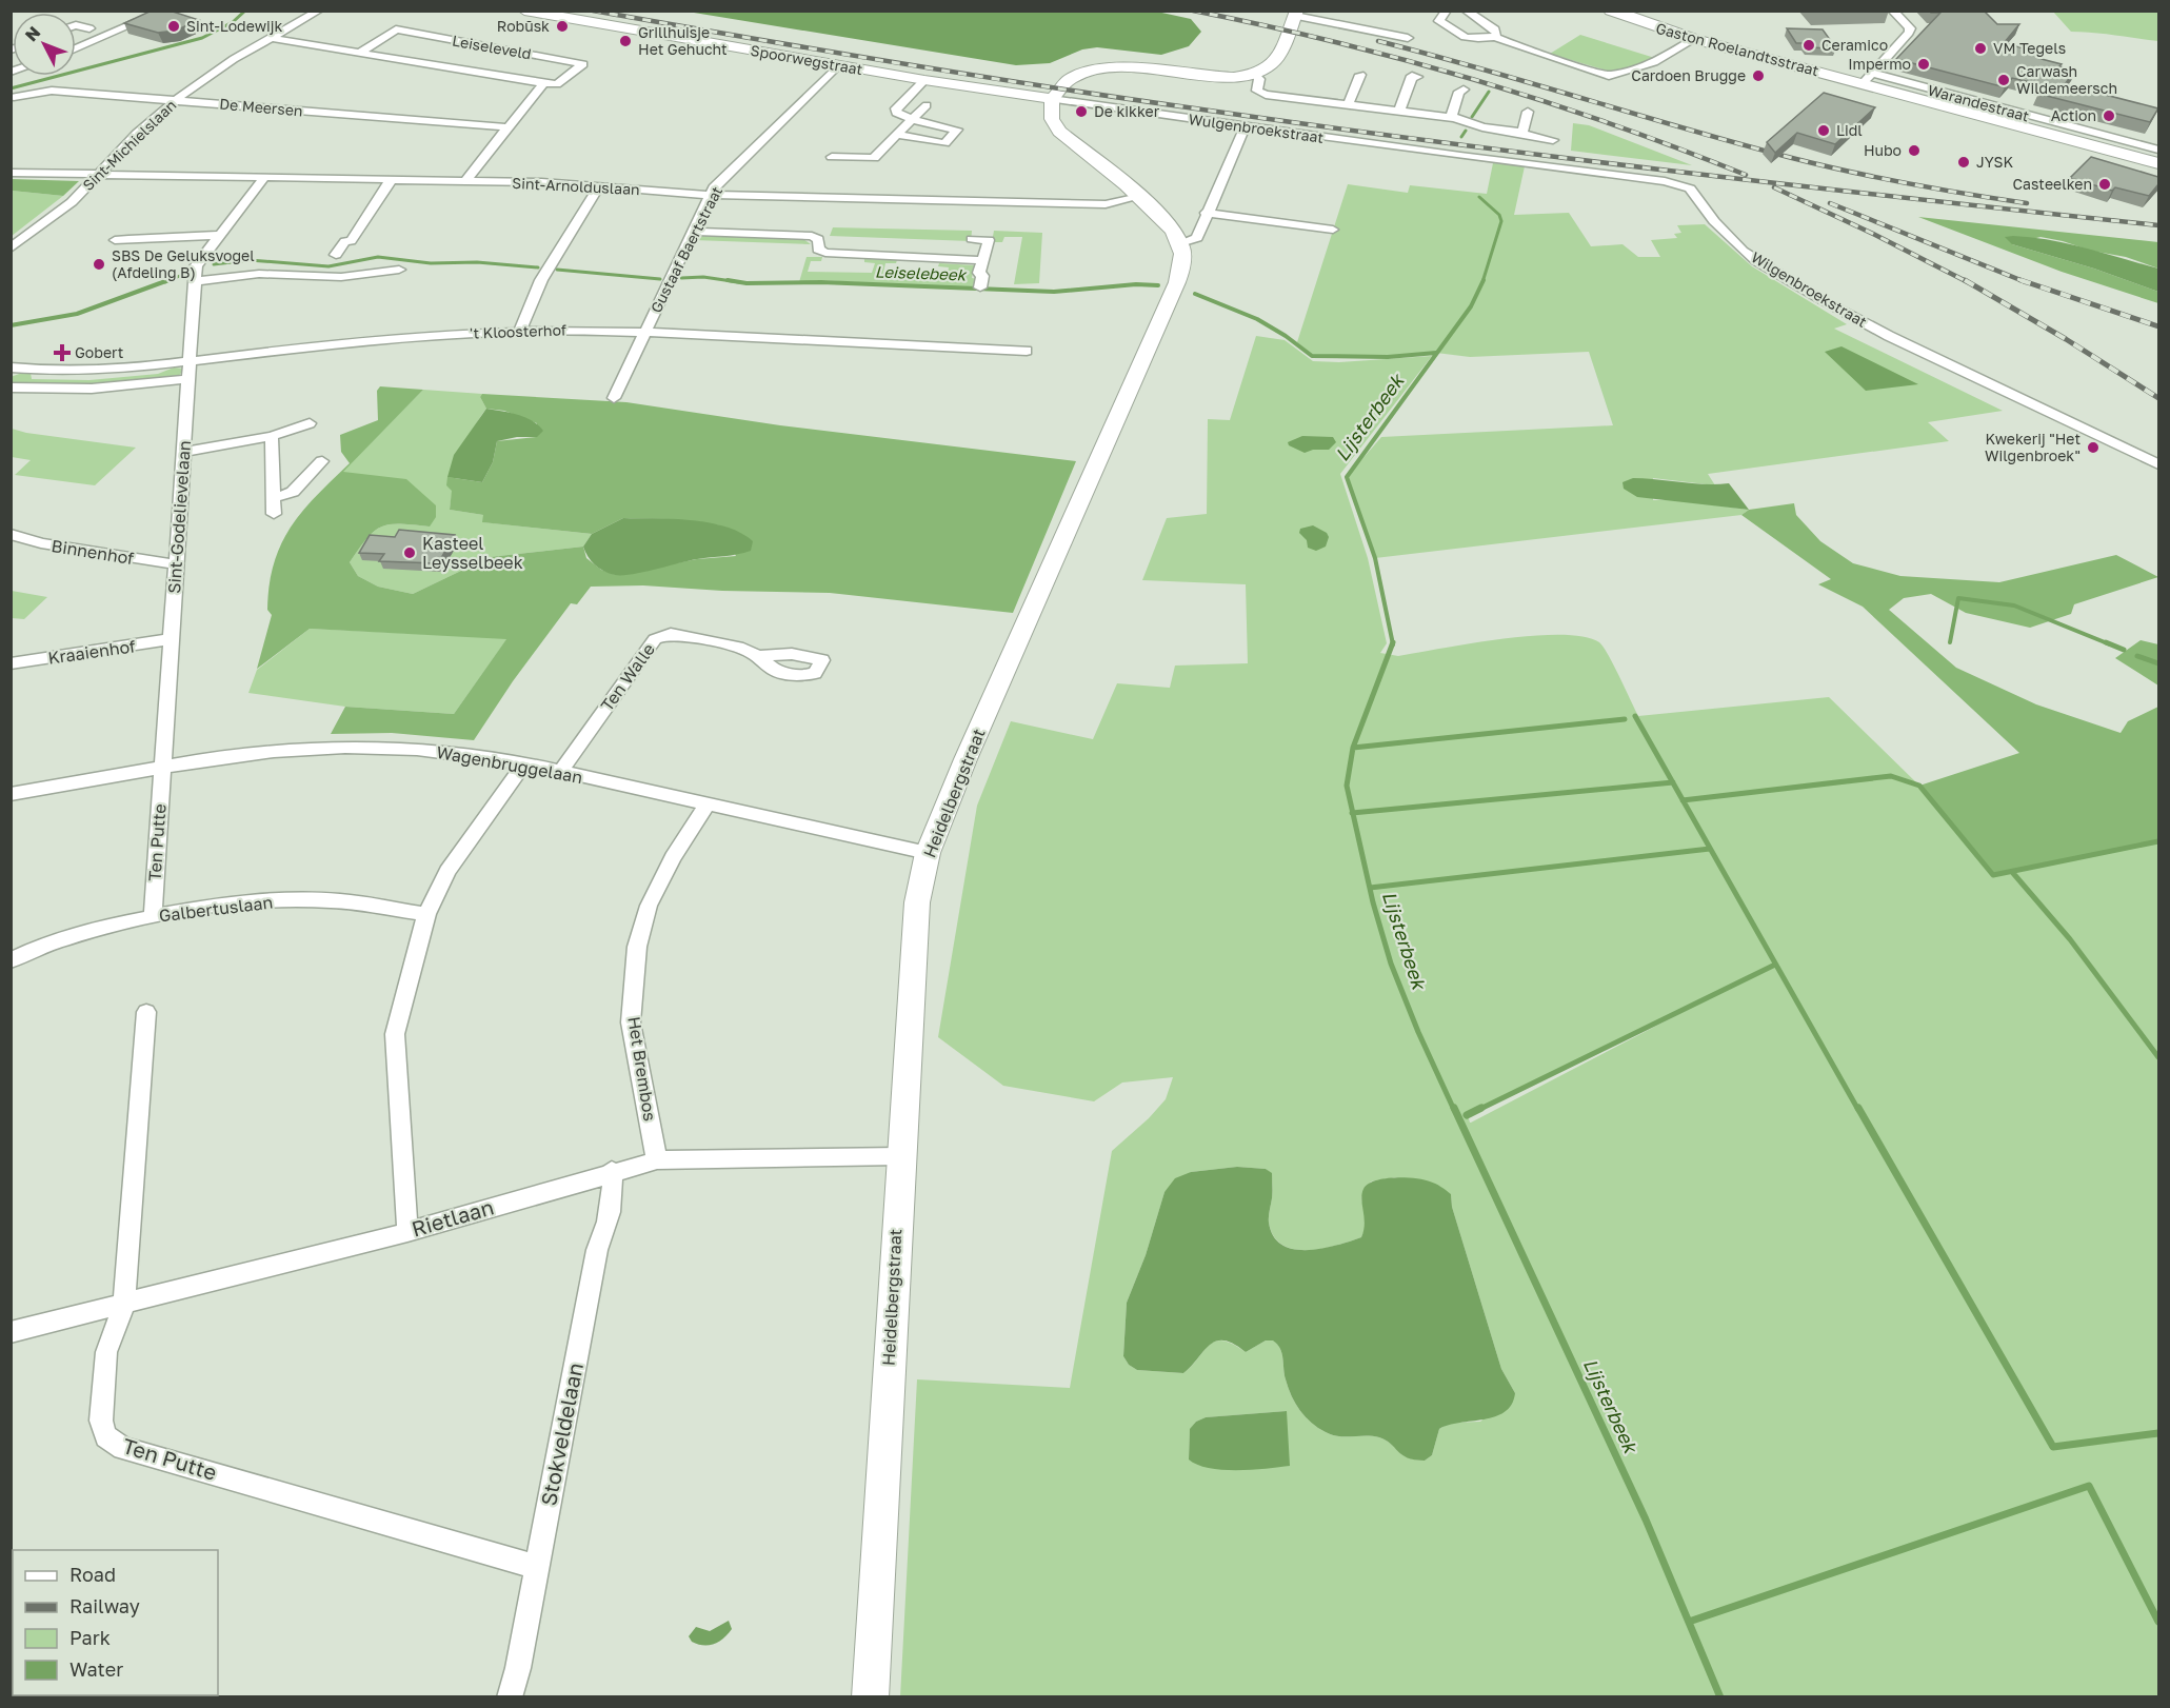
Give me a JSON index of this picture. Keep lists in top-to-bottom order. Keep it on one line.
{"streets":{"main road":["Gaston Roelandtsstraat","Spoorwegstraat","Heidelbergstraat"],"street":["Leiseleveld","Warandestraat","De Meersen","Wulgenbroekstraat","Sint-Michielslaan","Sint-Arnolduslaan","Gustaaf Baertstraat","Wilgenbroekstraat","'t Kloosterhof","Sint-Godelievelaan","Binnenhof","Kraaienhof","Ten Walle","Wagenbruggelaan","Ten Putte","Galbertuslaan","Het Brembos","Rietlaan","Stokveldelaan"]},"crossings":[["Leiseleveld","De Meersen"],["Leiseleveld","Sint-Michielslaan"],["Leiseleveld","Sint-Arnolduslaan"],["Gaston Roelandtsstraat","Warandestraat"],["Spoorwegstraat","Wulgenbroekstraat"],["Spoorwegstraat","Gustaaf Baertstraat"],["De Meersen","Sint-Michielslaan"],["Wulgenbroekstraat","Wilgenbroekstraat"],["Sint-Michielslaan","Sint-Arnolduslaan"],["Sint-Arnolduslaan","Gustaaf Baertstraat"],["Gustaaf Baertstraat","'t Kloosterhof"],["'t Kloosterhof","Sint-Godelievelaan"],["Sint-Godelievelaan","Binnenhof"],["Sint-Godelievelaan","Kraaienhof"],["Sint-Godelievelaan","Wagenbruggelaan"],["Sint-Godelievelaan","Ten Putte"],["Ten Walle","Wagenbruggelaan"],["Wagenbruggelaan","Heidelbergstraat"],["Wagenbruggelaan","Ten Putte"],["Wagenbruggelaan","Het Brembos"],["Heidelbergstraat","Rietlaan"],["Ten Putte","Galbertuslaan"],["Ten Putte","Rietlaan"],["Ten Putte","Stokveldelaan"],["Het Brembos","Rietlaan"],["Rietlaan","Stokveldelaan"]],"water":["Leiselebeek","Lijsterbeek"],"places":{"other":["Sint-Lodewijk","Robūsk","Grillhuisje Het Gehucht","Ceramico","VM Tegels","Impermo","Cardoen Brugge","Carwash Wildemeersch","De kikker","Action","Lidl","Hubo","JYSK","Casteelken","SBS De Geluksvogel (Afdeling B)","Kwekerij \"Het Wilgenbroek\"","Kasteel Leysselbeek"],"health":["Gobert"]},"legend":["Road","Railway","Park","Water"],"north":"top left"}
